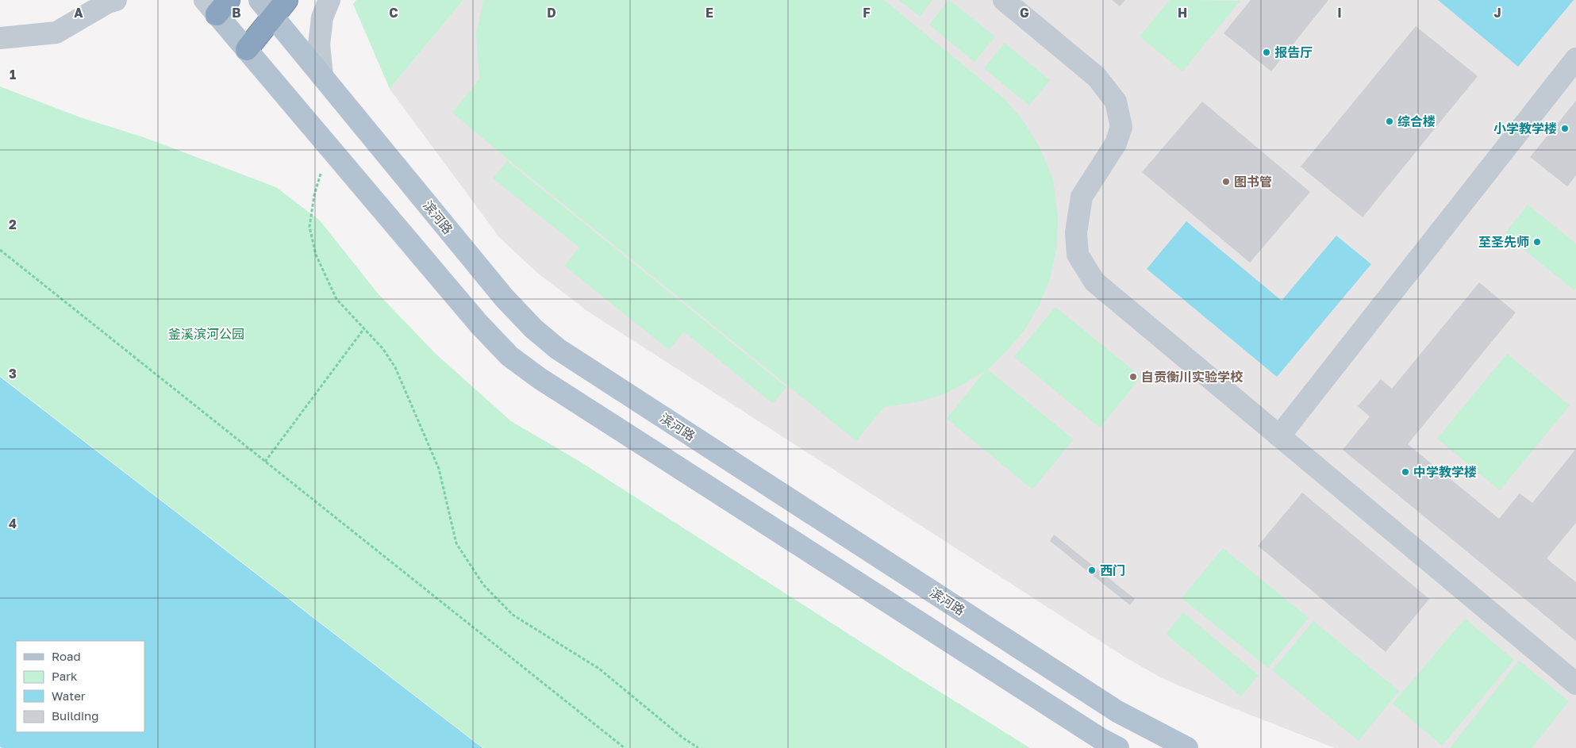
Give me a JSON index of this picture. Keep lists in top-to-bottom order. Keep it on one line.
{"streets":{"main road":["滨河路"]},"parks":["釜溪滨河公园"],"places":["报告厅","综合楼","小学教学楼","图书管","至圣先师","自贡衡川实验学校","中学教学楼","西门"],"legend":["Road","Park","Water","Building"],"grid":{"columns":["A","B","C","D","E","F","G","H","I","J"],"rows":["1","2","3","4"]}}
